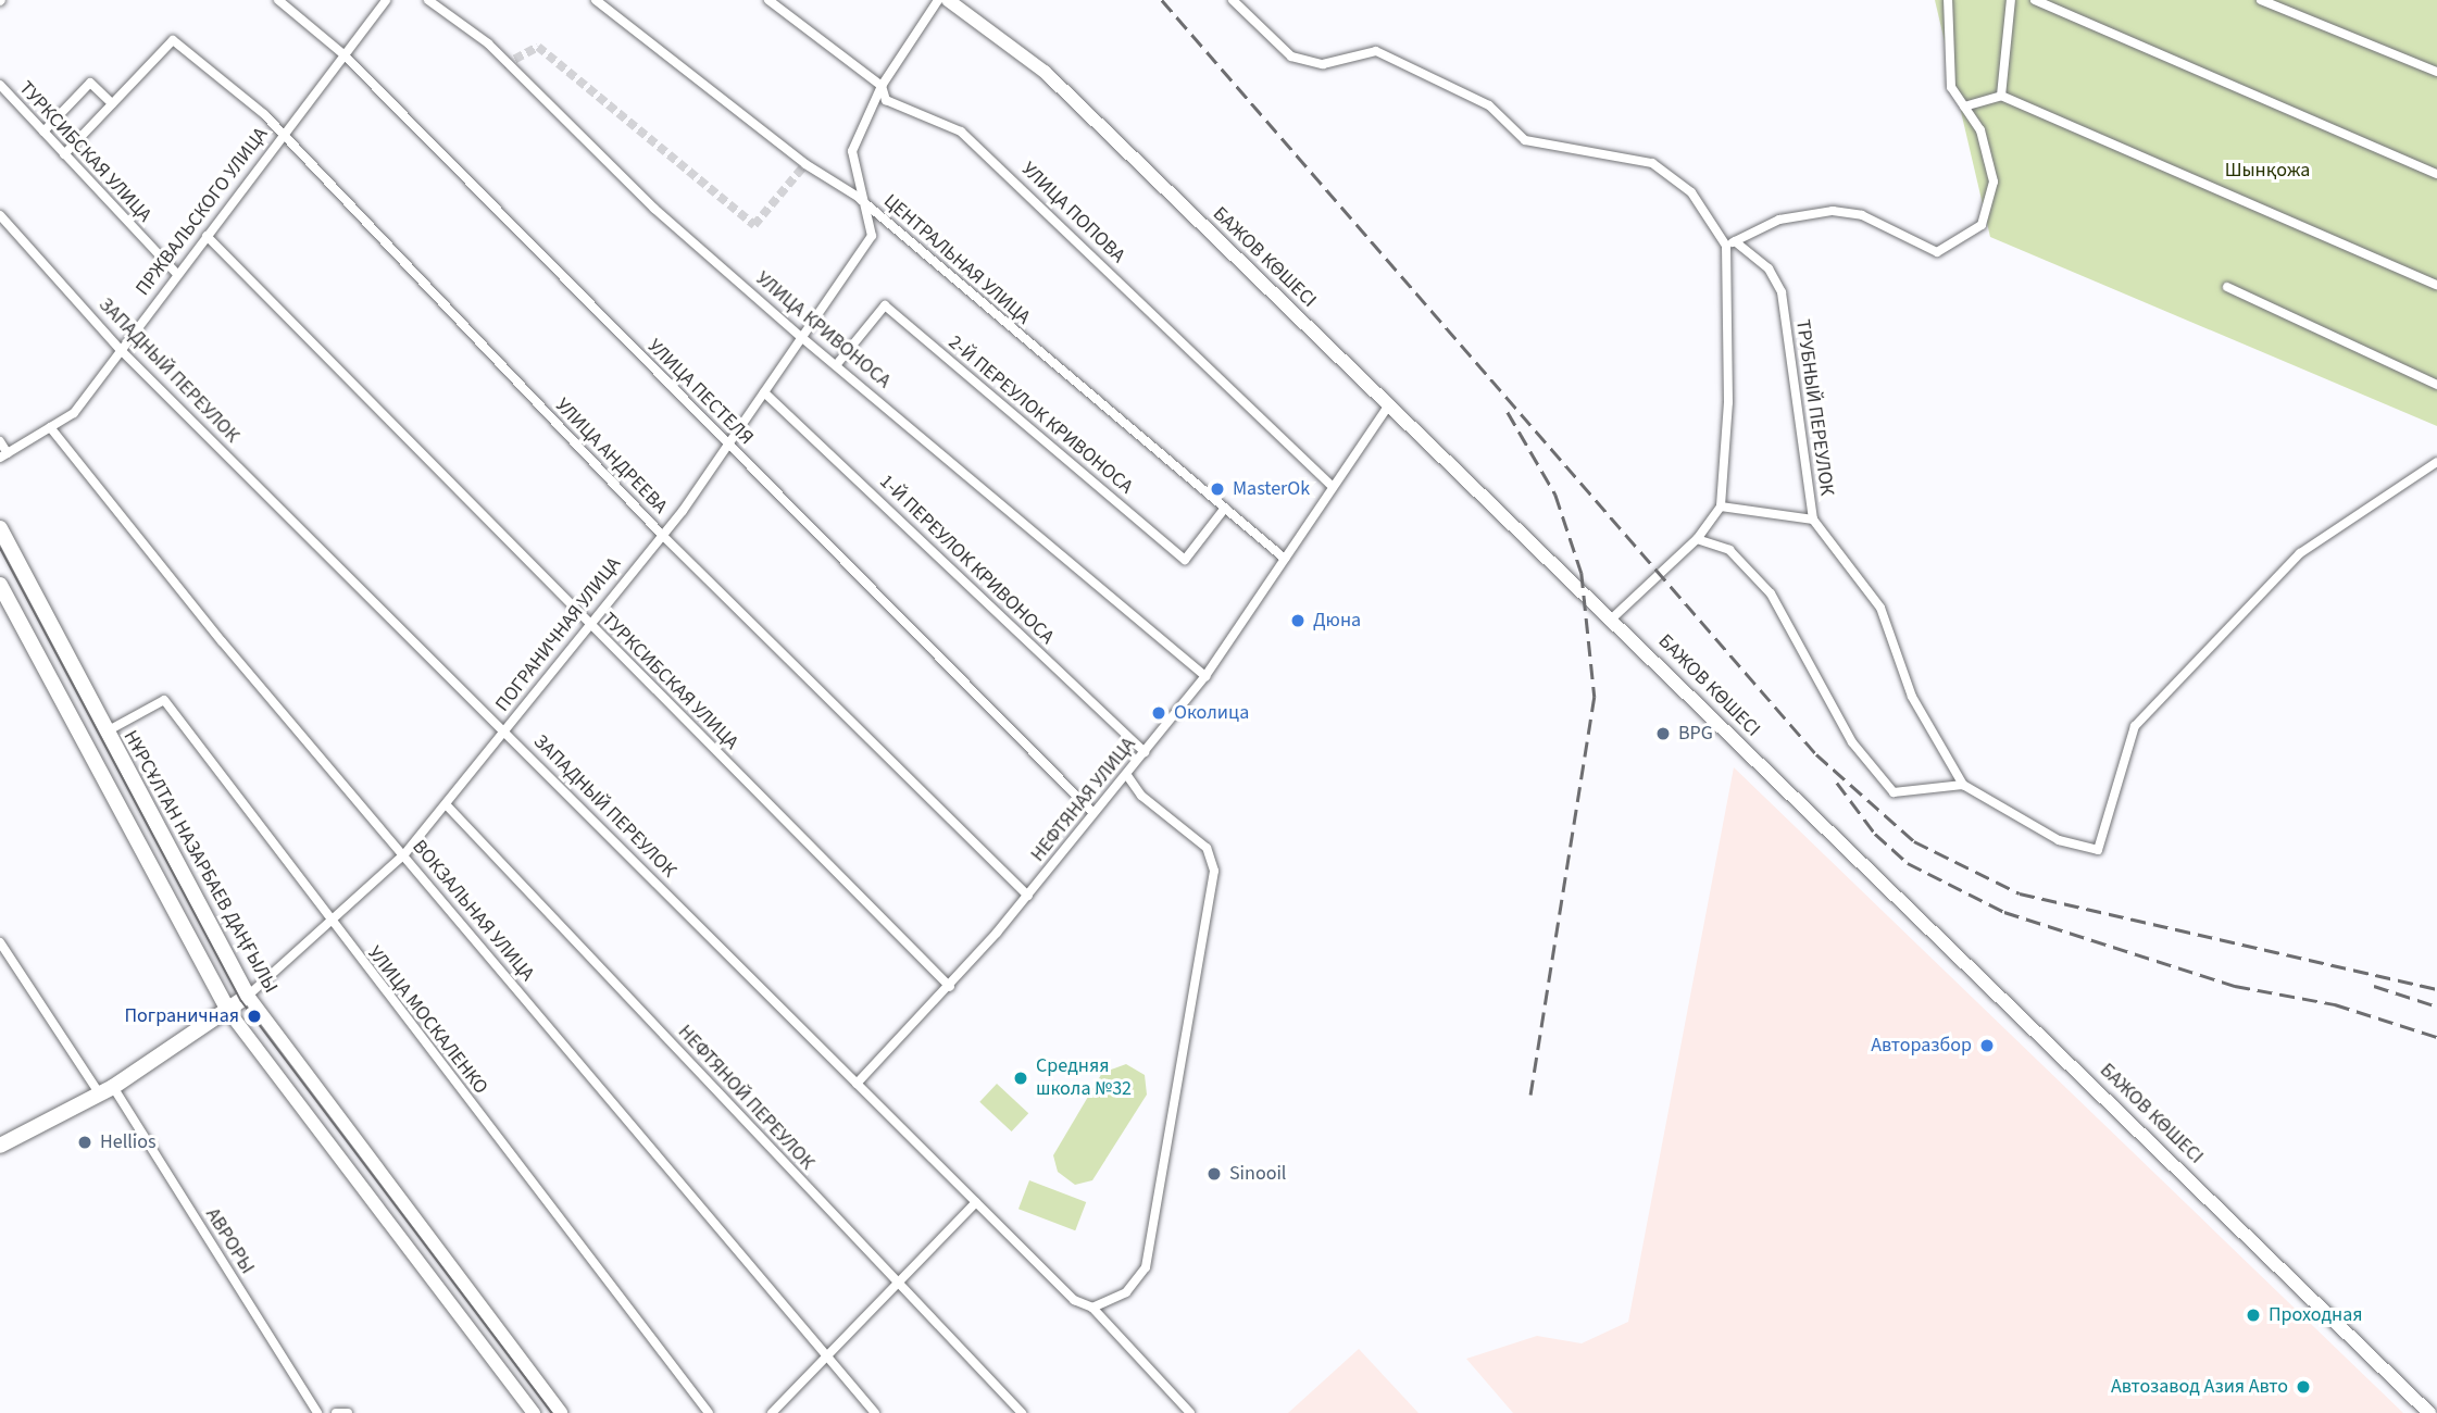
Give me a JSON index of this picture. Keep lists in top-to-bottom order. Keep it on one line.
{"streets":{"highway":["ПОГРАНИЧНАЯ УЛИЦА","НҰРСҰЛТАН НАЗАРБАЕВ ДАҢҒЫЛЫ"],"main road":["БАЖОВ КӨШЕСІ"],"street":["ТУРКСИБСКАЯ УЛИЦА","ПРЖВАЛЬСКОГО УЛИЦА","УЛИЦА ПОПОВА","ЦЕНТРАЛЬНАЯ УЛИЦА","УЛИЦА КРИВОНОСА","ЗАПАДНЫЙ ПЕРЕУЛОК","УЛИЦА ПЕСТЕЛЯ","ТРУБНЫЙ ПЕРЕУЛОК","2-Й ПЕРЕУЛОК КРИВОНОСА","УЛИЦА АНДРЕЕВА","1-Й ПЕРЕУЛОК КРИВОНОСА","НЕФТЯНАЯ УЛИЦА","ВОКЗАЛЬНАЯ УЛИЦА","УЛИЦА МОСКАЛЕНКО","НЕФТЯНОЙ ПЕРЕУЛОК","АВРОРЫ"]},"crossings":[["ТУРКСИБСКАЯ УЛИЦА","ПРЖВАЛЬСКОГО УЛИЦА"],["ТУРКСИБСКАЯ УЛИЦА","ПОГРАНИЧНАЯ УЛИЦА"],["ТУРКСИБСКАЯ УЛИЦА","НЕФТЯНАЯ УЛИЦА"],["ПРЖВАЛЬСКОГО УЛИЦА","ЗАПАДНЫЙ ПЕРЕУЛОК"],["ПРЖВАЛЬСКОГО УЛИЦА","УЛИЦА ПЕСТЕЛЯ"],["ПРЖВАЛЬСКОГО УЛИЦА","УЛИЦА АНДРЕЕВА"],["ПРЖВАЛЬСКОГО УЛИЦА","ВОКЗАЛЬНАЯ УЛИЦА"],["УЛИЦА ПОПОВА","ПОГРАНИЧНАЯ УЛИЦА"],["УЛИЦА ПОПОВА","НЕФТЯНАЯ УЛИЦА"],["БАЖОВ КӨШЕСІ","НЕФТЯНАЯ УЛИЦА"],["ЦЕНТРАЛЬНАЯ УЛИЦА","2-Й ПЕРЕУЛОК КРИВОНОСА"],["ЦЕНТРАЛЬНАЯ УЛИЦА","ПОГРАНИЧНАЯ УЛИЦА"],["ЦЕНТРАЛЬНАЯ УЛИЦА","НЕФТЯНАЯ УЛИЦА"],["УЛИЦА КРИВОНОСА","2-Й ПЕРЕУЛОК КРИВОНОСА"],["УЛИЦА КРИВОНОСА","ПОГРАНИЧНАЯ УЛИЦА"],["УЛИЦА КРИВОНОСА","НЕФТЯНАЯ УЛИЦА"],["ЗАПАДНЫЙ ПЕРЕУЛОК","ПОГРАНИЧНАЯ УЛИЦА"],["ЗАПАДНЫЙ ПЕРЕУЛОК","НЕФТЯНАЯ УЛИЦА"],["УЛИЦА ПЕСТЕЛЯ","ПОГРАНИЧНАЯ УЛИЦА"],["УЛИЦА ПЕСТЕЛЯ","НЕФТЯНАЯ УЛИЦА"],["УЛИЦА АНДРЕЕВА","ПОГРАНИЧНАЯ УЛИЦА"],["УЛИЦА АНДРЕЕВА","НЕФТЯНАЯ УЛИЦА"],["1-Й ПЕРЕУЛОК КРИВОНОСА","ПОГРАНИЧНАЯ УЛИЦА"],["1-Й ПЕРЕУЛОК КРИВОНОСА","НЕФТЯНАЯ УЛИЦА"],["ПОГРАНИЧНАЯ УЛИЦА","НҰРСҰЛТАН НАЗАРБАЕВ ДАҢҒЫЛЫ"],["ПОГРАНИЧНАЯ УЛИЦА","ВОКЗАЛЬНАЯ УЛИЦА"],["ПОГРАНИЧНАЯ УЛИЦА","УЛИЦА МОСКАЛЕНКО"],["ПОГРАНИЧНАЯ УЛИЦА","НЕФТЯНОЙ ПЕРЕУЛОК"],["ПОГРАНИЧНАЯ УЛИЦА","АВРОРЫ"],["НҰРСҰЛТАН НАЗАРБАЕВ ДАҢҒЫЛЫ","УЛИЦА МОСКАЛЕНКО"]],"parks":["Шынқожа"],"places":["MasterOk","Дюна","Околица","BPG","Пограничная","Авторазбор","Средняя школа №32","Hellios","Sinooil","Проходная","Автозавод Азия Авто"]}
